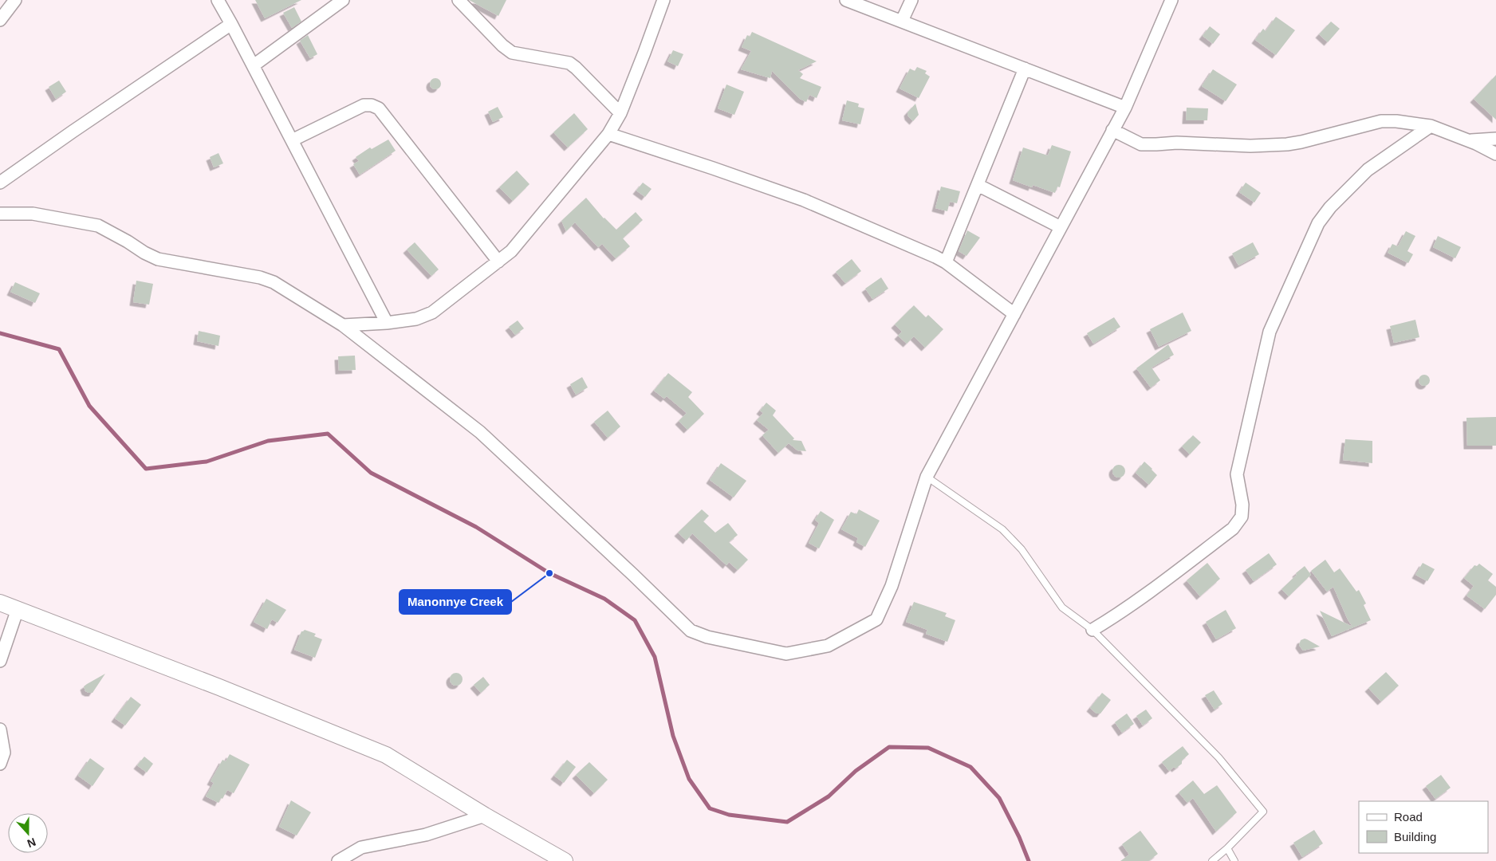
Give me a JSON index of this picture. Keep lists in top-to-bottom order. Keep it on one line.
{"places":["Manonnye Creek"],"legend":["Road","Building"],"north":"bottom"}
